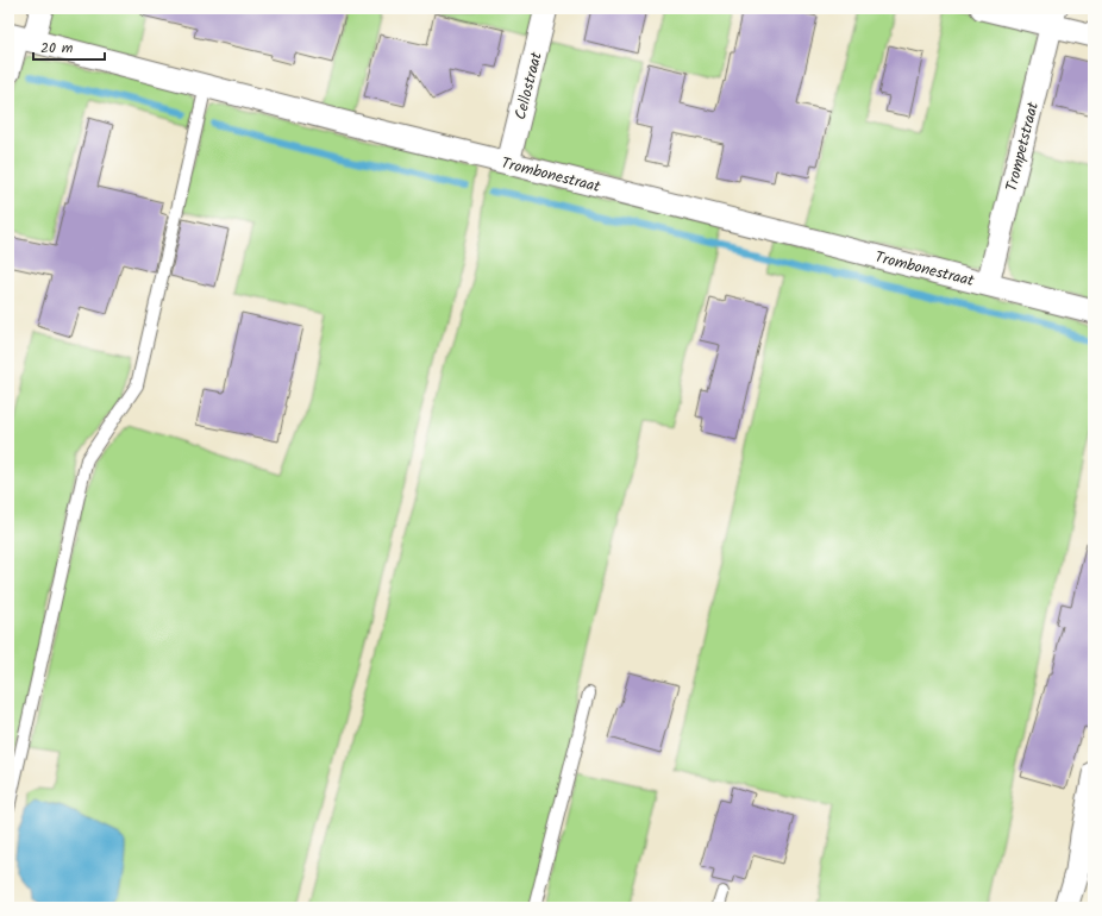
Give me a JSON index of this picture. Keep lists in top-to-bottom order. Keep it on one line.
{"streets":{"street":["Cellostraat","Trompetstraat","Trombonestraat"]},"crossings":[["Cellostraat","Trombonestraat"],["Trompetstraat","Trombonestraat"]],"scale_bar":"20 m"}
